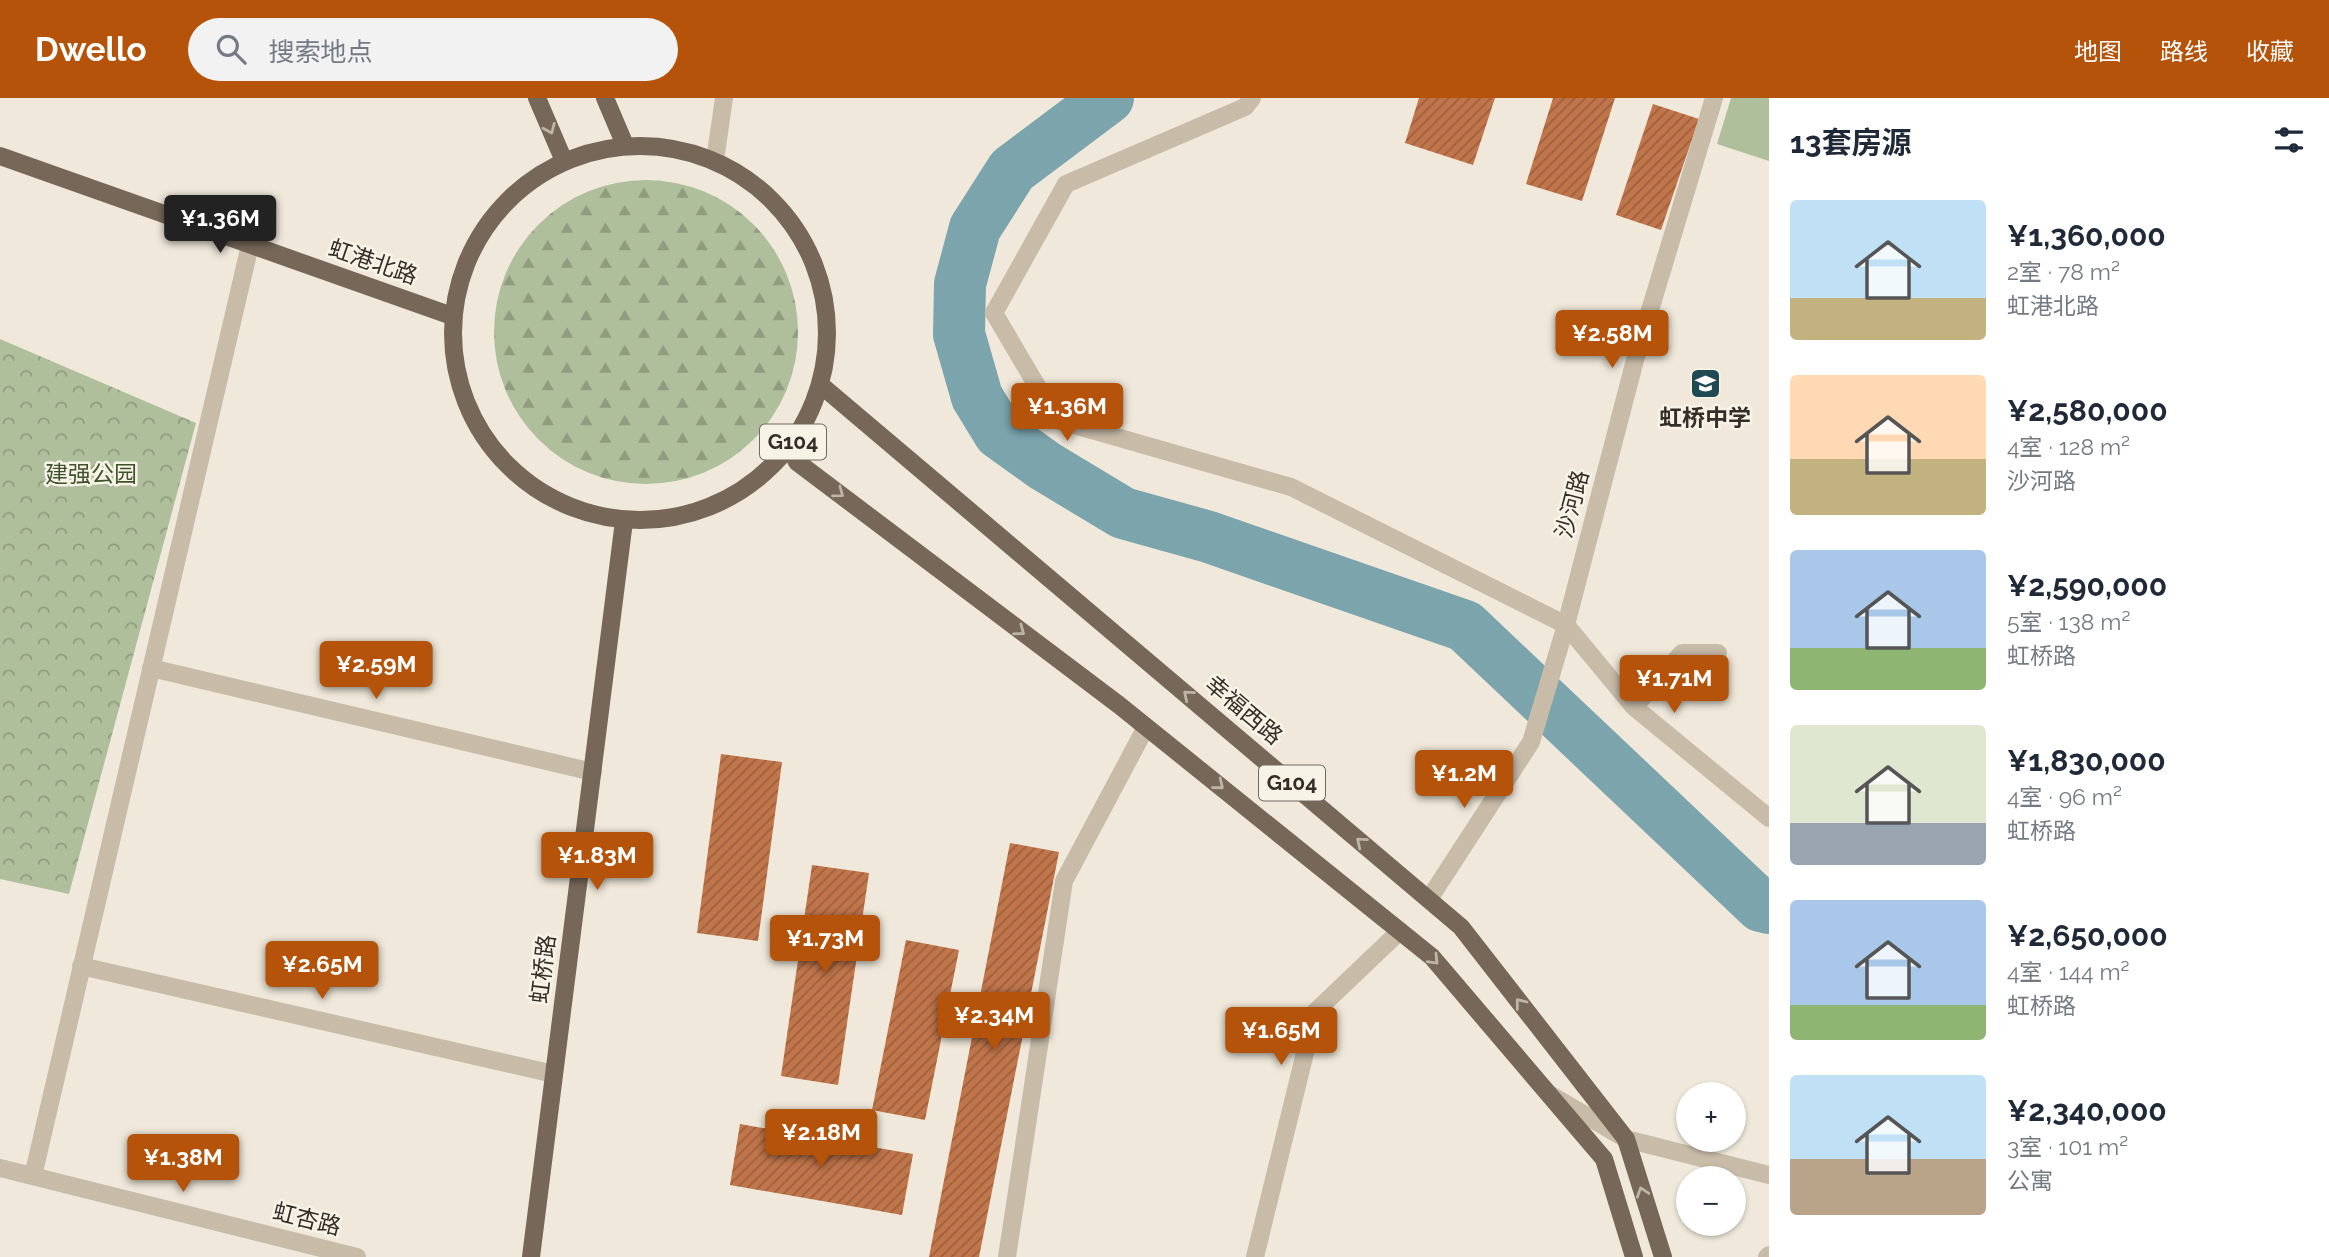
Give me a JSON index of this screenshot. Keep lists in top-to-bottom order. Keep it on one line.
{"streets":{"main road":["虹港北路","G104","幸福西路","虹桥路"],"street":["沙河路","虹杏路"]},"crossings":[["虹港北路","G104"],["G104","幸福西路"],["G104","虹桥路"],["沙河路","幸福西路"]],"parks":["建强公园"],"places":{"school or university":["虹桥中学"]},"page":{"header":"Dwello","search":"搜索地点","nav":["地图","路线","收藏"],"heading":"13套房源","list":[{"name":"¥1,360,000","note":"2室 · 78 m² · 虹港北路"},{"name":"¥2,580,000","note":"4室 · 128 m² · 沙河路"},{"name":"¥2,590,000","note":"5室 · 138 m² · 虹桥路"},{"name":"¥1,830,000","note":"4室 · 96 m² · 虹桥路"},{"name":"¥2,650,000","note":"4室 · 144 m² · 虹桥路"},{"name":"¥2,340,000","note":"3室 · 101 m² · 公寓"}],"price":["¥1.36M","¥2.58M","¥1.36M","¥2.59M","¥1.71M","¥1.2M","¥1.83M","¥1.73M","¥2.65M","¥2.34M","¥1.65M","¥2.18M","¥1.38M"],"map_buttons":["+","−"]}}
